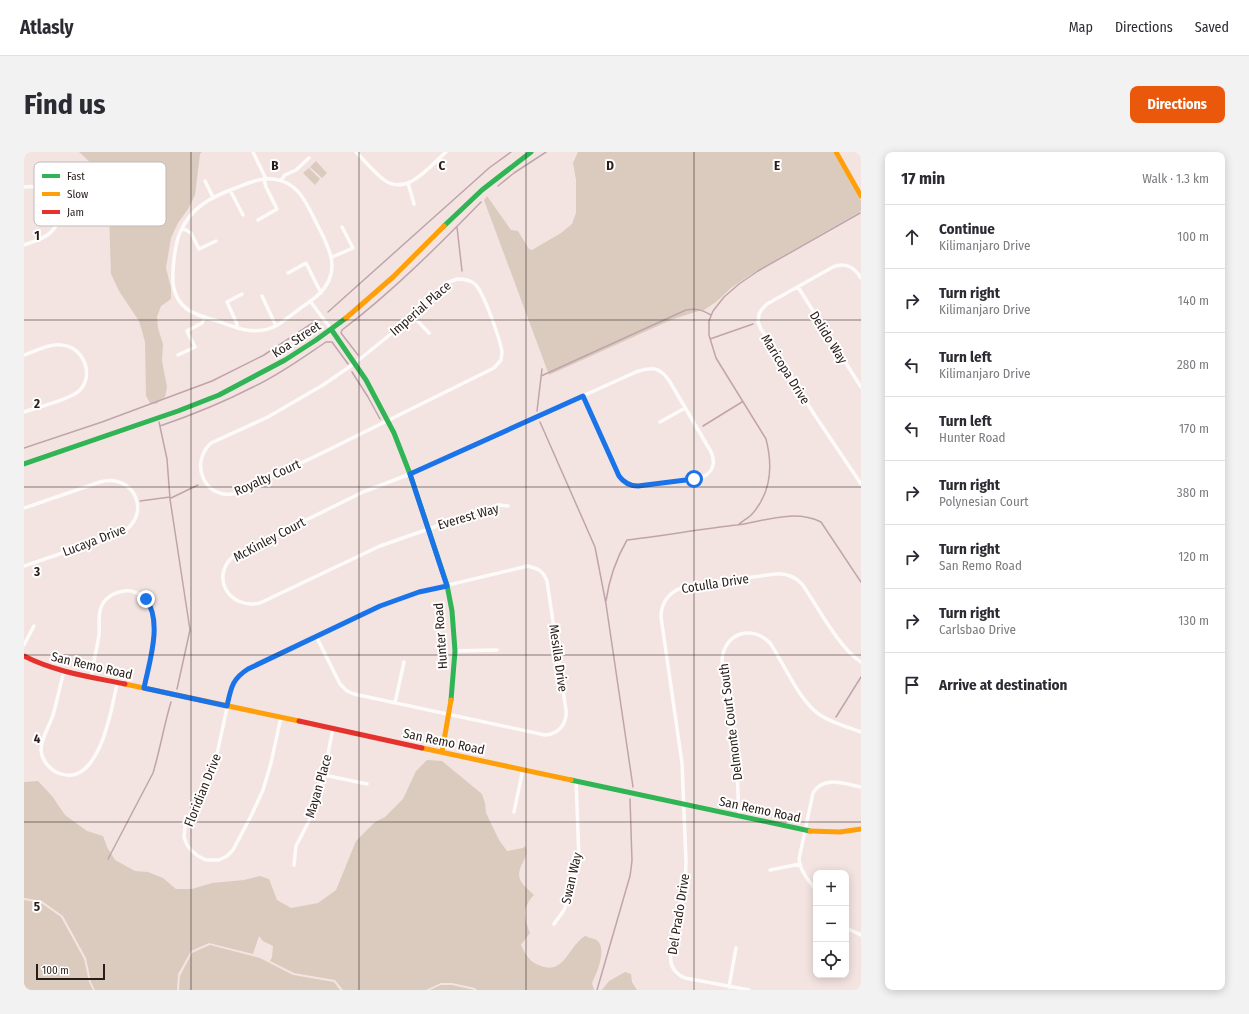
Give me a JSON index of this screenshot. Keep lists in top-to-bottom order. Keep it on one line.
{"streets":{"street":["Imperial Place","Delido Way","Koa Street","Maricopa Drive","Royalty Court","Everest Way","McKinley Court","Lucaya Drive","Cotulla Drive","Hunter Road","Mesilla Drive","San Remo Road","Delmonte Court South","Mayan Place","Floridian Drive","Swan Way","Del Prado Drive"]},"crossings":[["Imperial Place","Royalty Court"],["Imperial Place","Hunter Road"],["Delido Way","Maricopa Drive"],["Koa Street","Hunter Road"],["Royalty Court","Hunter Road"],["Everest Way","McKinley Court"],["Everest Way","Hunter Road"],["McKinley Court","Hunter Road"],["Cotulla Drive","San Remo Road"],["Cotulla Drive","Del Prado Drive"],["Hunter Road","Mesilla Drive"],["Hunter Road","San Remo Road"],["Hunter Road","Floridian Drive"],["Mesilla Drive","Floridian Drive"],["San Remo Road","Delmonte Court South"],["San Remo Road","Mayan Place"],["San Remo Road","Floridian Drive"],["San Remo Road","Swan Way"],["San Remo Road","Del Prado Drive"]],"legend":["Fast","Slow","Jam"],"scale_bar":"100 m","page":{"header":"Atlasly","nav":["Map","Directions","Saved"],"buttons":"Directions","title":"Find us","heading":["17 min","Walk · 1.3 km"],"list":[["Continue","Kilimanjaro Drive","100 m"],["Turn right","Kilimanjaro Drive","140 m"],["Turn left","Kilimanjaro Drive","280 m"],["Turn left","Hunter Road","170 m"],["Turn right","Polynesian Court","380 m"],["Turn right","San Remo Road","120 m"],["Turn right","Carlsbao Drive","130 m"],"Arrive at destination"],"map_buttons":["+","−"],"scale":"100 m"},"grid":{"columns":["B","C","D","E"],"rows":["1","2","3","4","5"]}}
